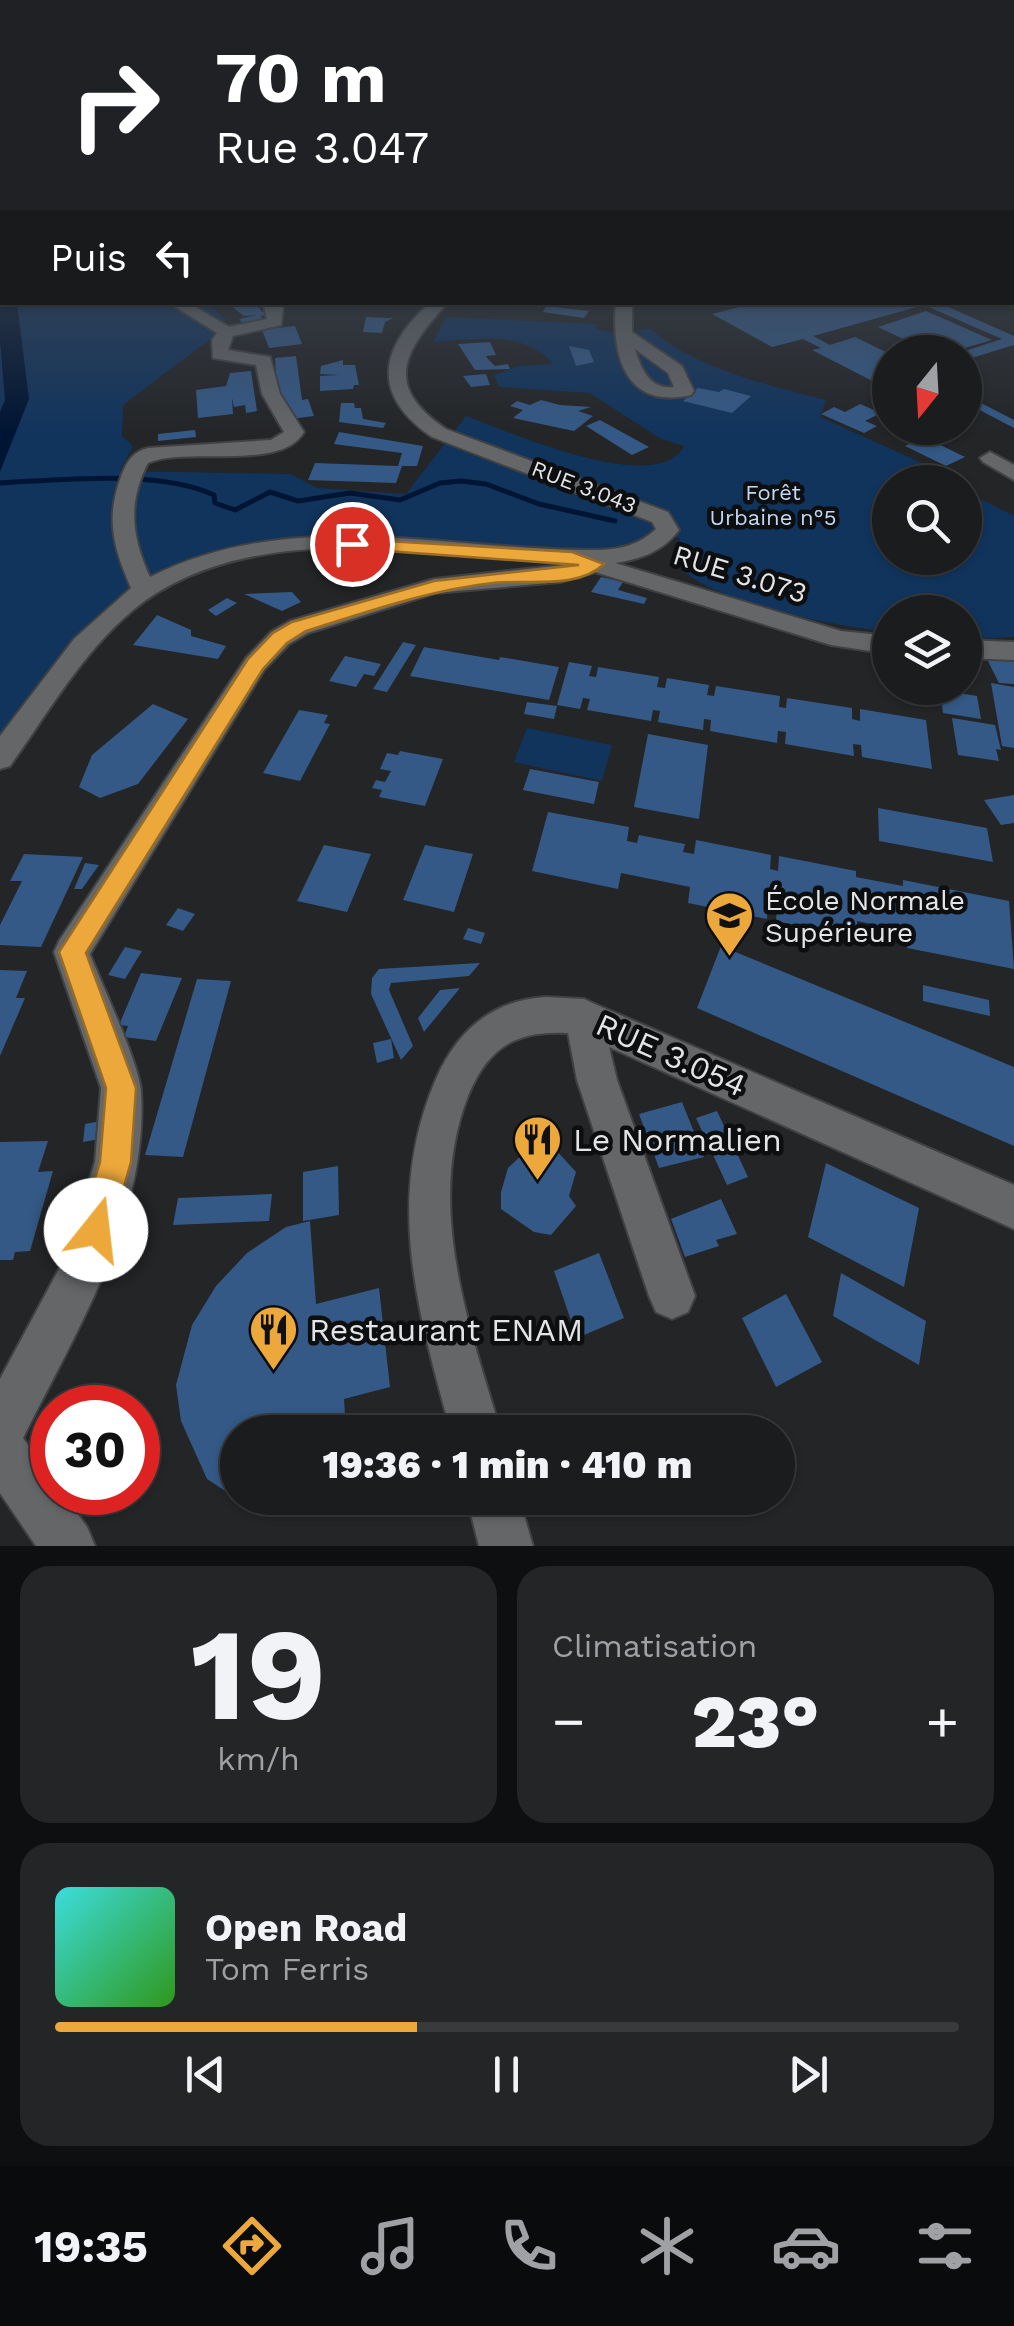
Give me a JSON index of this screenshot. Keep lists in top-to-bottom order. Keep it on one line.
{"streets":{"street":["RUE 3.043","RUE 3.073","RUE 3.054"]},"crossings":[["RUE 3.043","RUE 3.073"]],"parks":["Forêt Urbaine n°5"],"places":{"school or university":["École Normale Supérieure"],"restaurant":["Le Normalien","Restaurant ENAM"]},"north":"bottom","page":{"turn":["70 m","Rue 3.047"],"then":"Puis","limit":"30","trip":"19:36 · 1 min · 410 m","tile":[["19","km/h"],"Climatisation"],"heat":["−","23°","+"],"song":["Open Road","Tom Ferris"],"tabs":"19:35"}}
